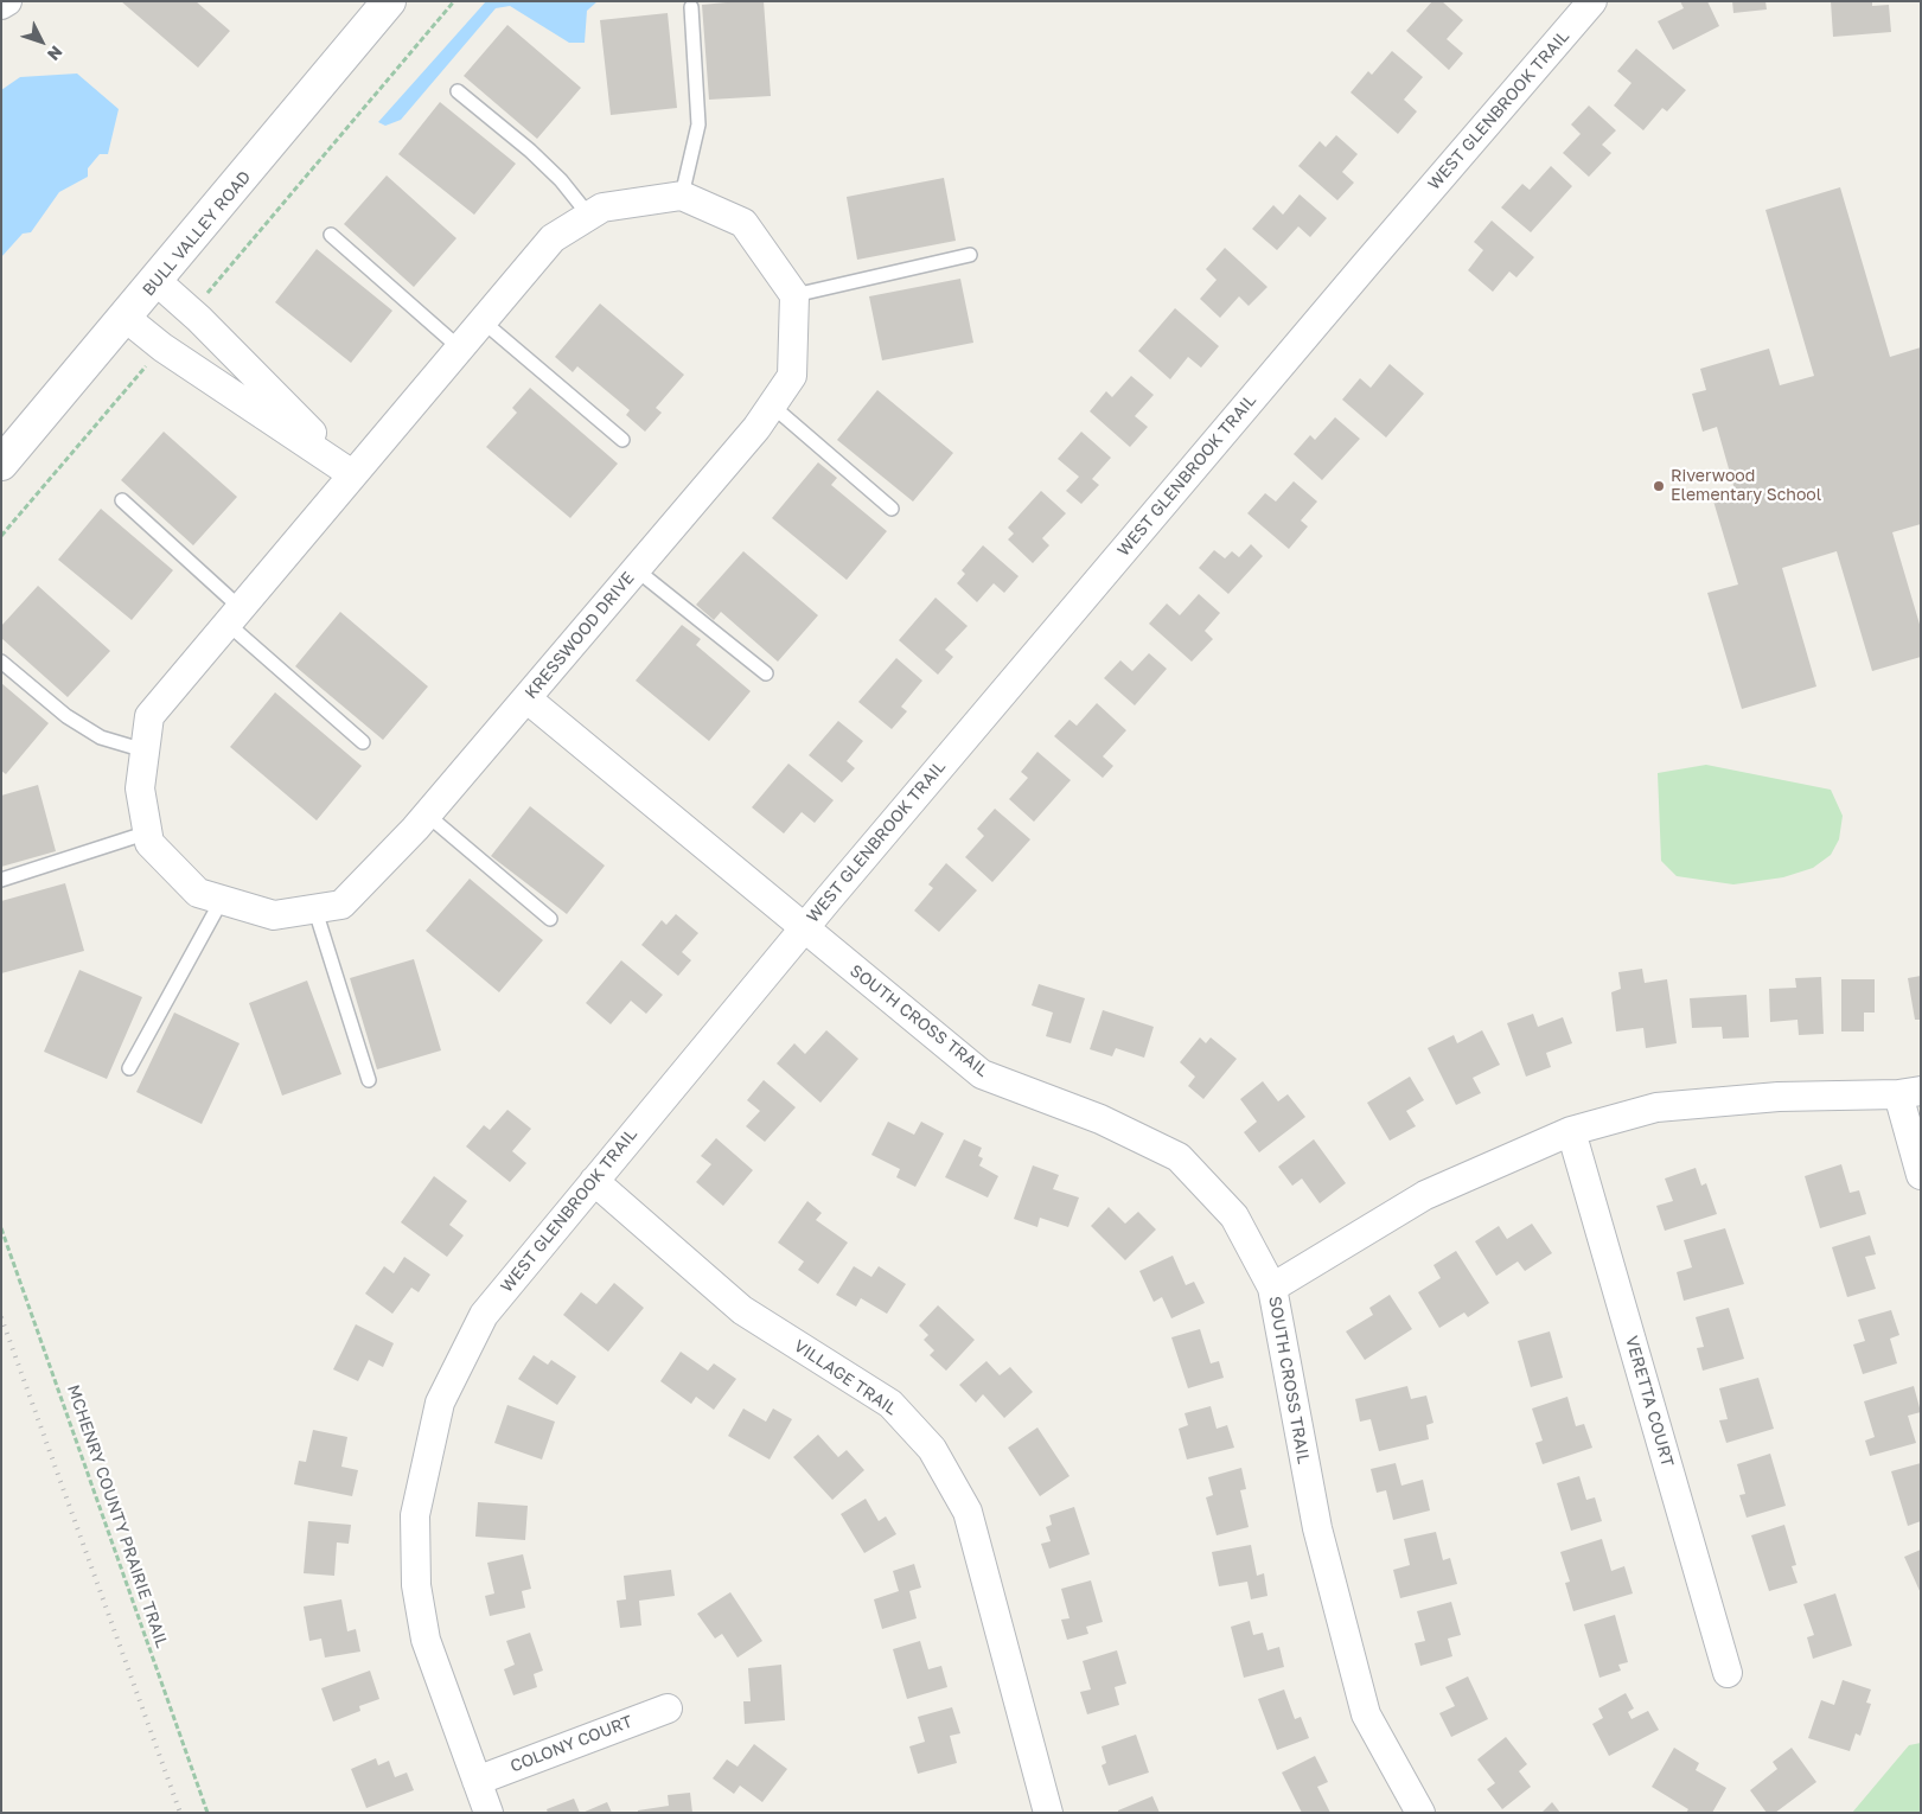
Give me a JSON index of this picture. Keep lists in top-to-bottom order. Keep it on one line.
{"streets":{"street":["WEST GLENBROOK TRAIL","BULL VALLEY ROAD","KRESSWOOD DRIVE","SOUTH CROSS TRAIL","VILLAGE TRAIL","VERETTA COURT","COLONY COURT"],"path":["MCHENRY COUNTY PRAIRIE TRAIL"]},"crossings":[["WEST GLENBROOK TRAIL","SOUTH CROSS TRAIL"],["WEST GLENBROOK TRAIL","VILLAGE TRAIL"],["WEST GLENBROOK TRAIL","COLONY COURT"],["KRESSWOOD DRIVE","SOUTH CROSS TRAIL"]],"places":["Riverwood Elementary School"],"north":"bottom right"}
